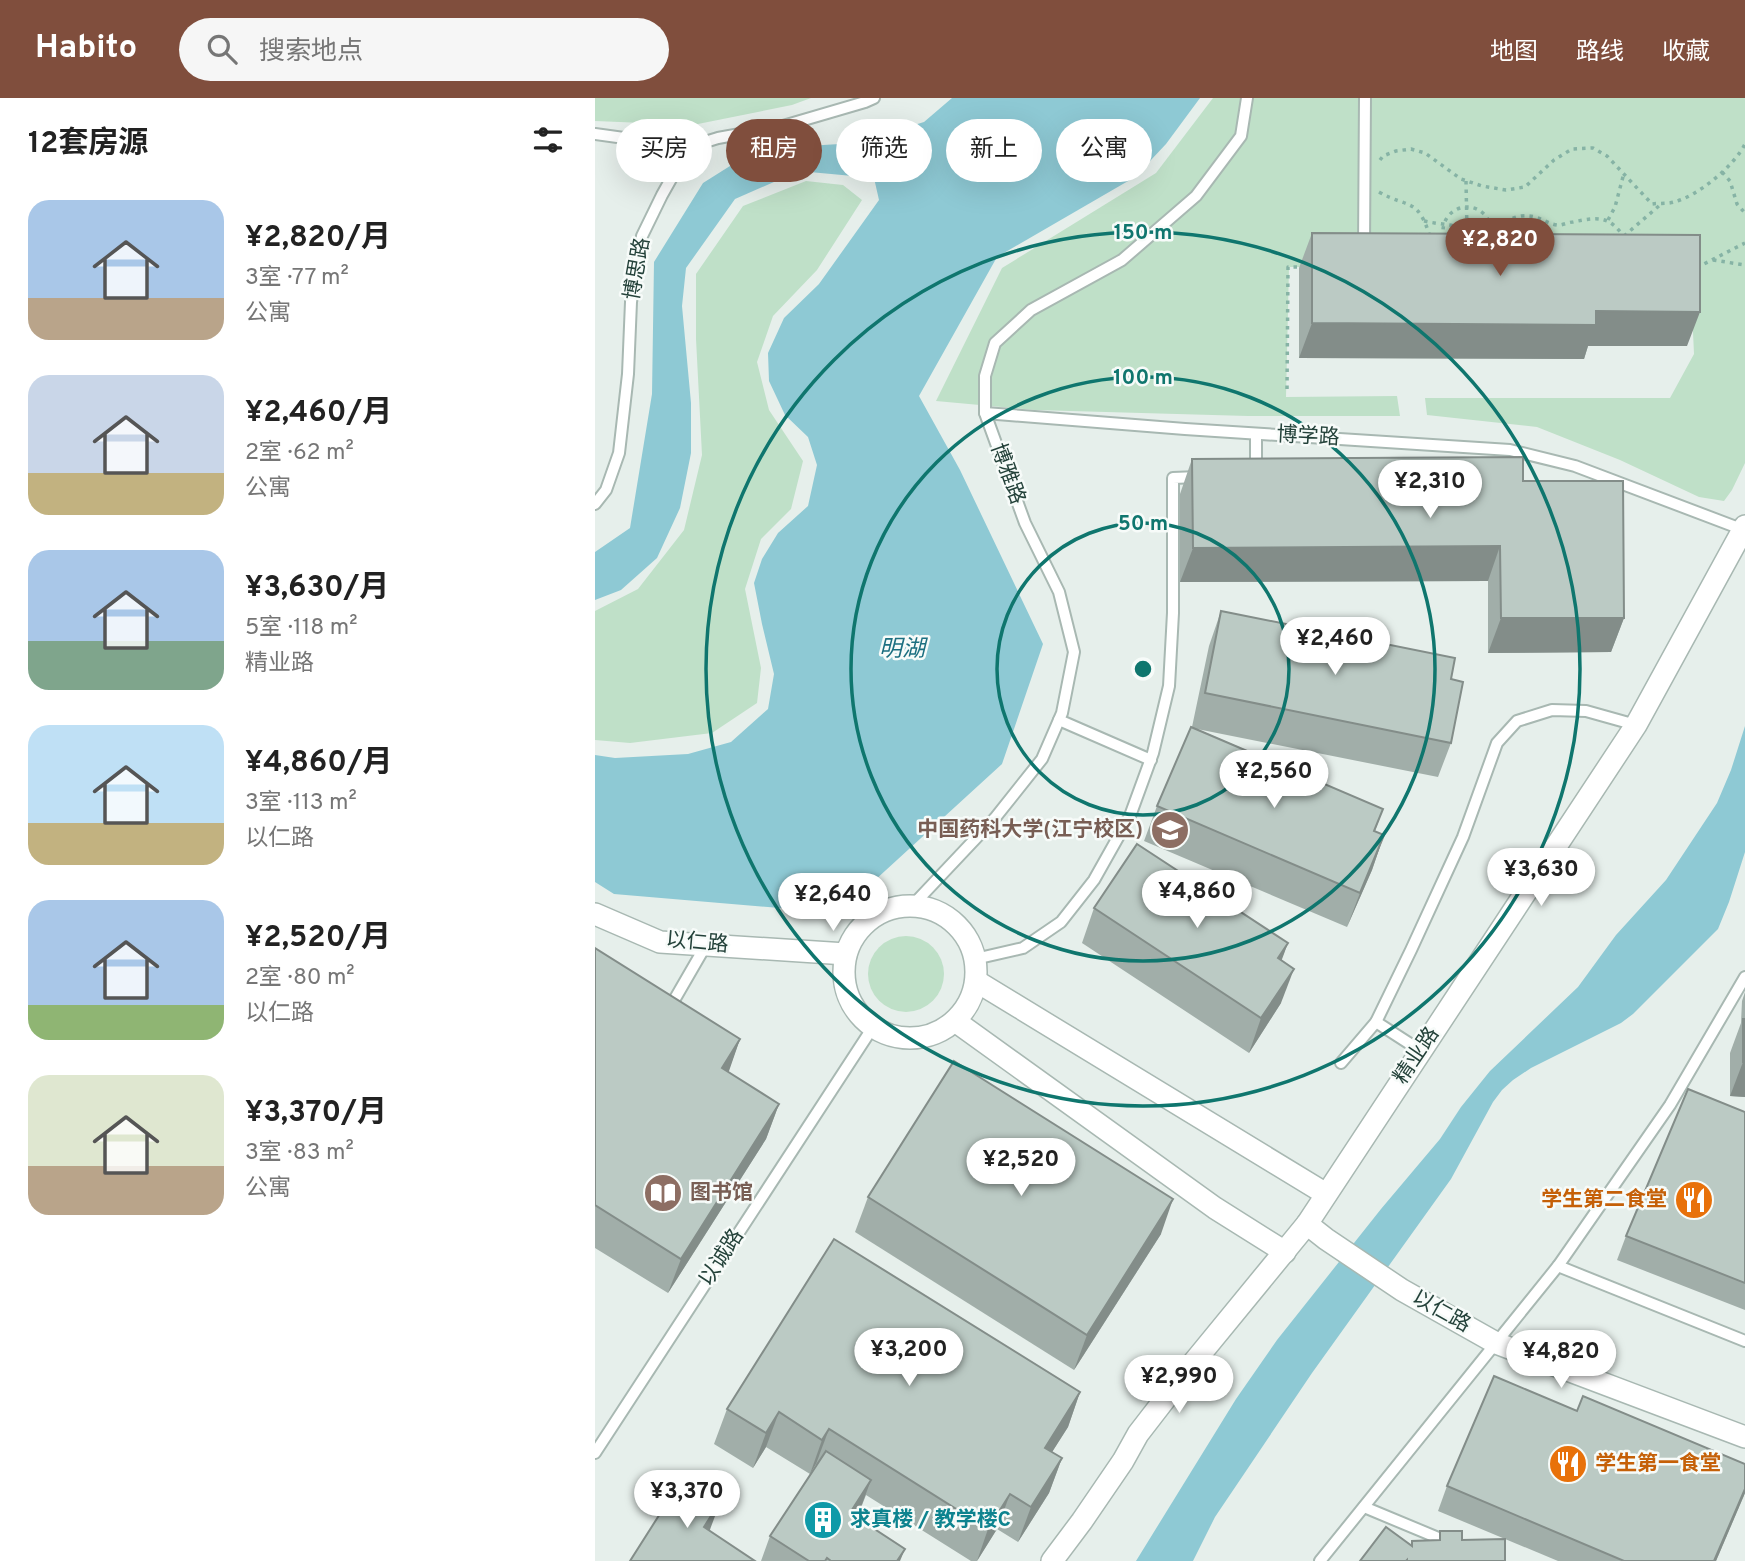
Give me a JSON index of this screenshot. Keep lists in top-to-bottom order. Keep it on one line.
{"streets":{"street":["以仁路","精业路"],"lane":["博思路","博学路","博雅路","以诚路"]},"crossings":[["博学路","博雅路"],["博学路","精业路"],["博雅路","以仁路"],["博雅路","以诚路"],["以仁路","精业路"],["以仁路","以诚路"]],"water":["明湖"],"places":{"school or university":["中国药科大学(江宁校区)"],"library":["图书馆"],"restaurant":["学生第二食堂","学生第一食堂"],"building":["求真楼 / 教学楼C"]},"page":{"header":"Habito","search":"搜索地点","nav":["地图","路线","收藏"],"heading":"12套房源","chip":["买房","租房","筛选","新上","公寓"],"list":[{"name":"¥2,820/月","note":"3室 · 77 m² · 公寓"},{"name":"¥2,460/月","note":"2室 · 62 m² · 公寓"},{"name":"¥3,630/月","note":"5室 · 118 m² · 精业路"},{"name":"¥4,860/月","note":"3室 · 113 m² · 以仁路"},{"name":"¥2,520/月","note":"2室 · 80 m² · 以仁路"},{"name":"¥3,370/月","note":"3室 · 83 m² · 公寓"}],"price":["¥2,820","¥2,310","¥2,460","¥2,560","¥3,630","¥4,860","¥2,640","¥2,520","¥3,200","¥4,820","¥2,990","¥3,370"]},"rings":["150 m","100 m","50 m"]}
